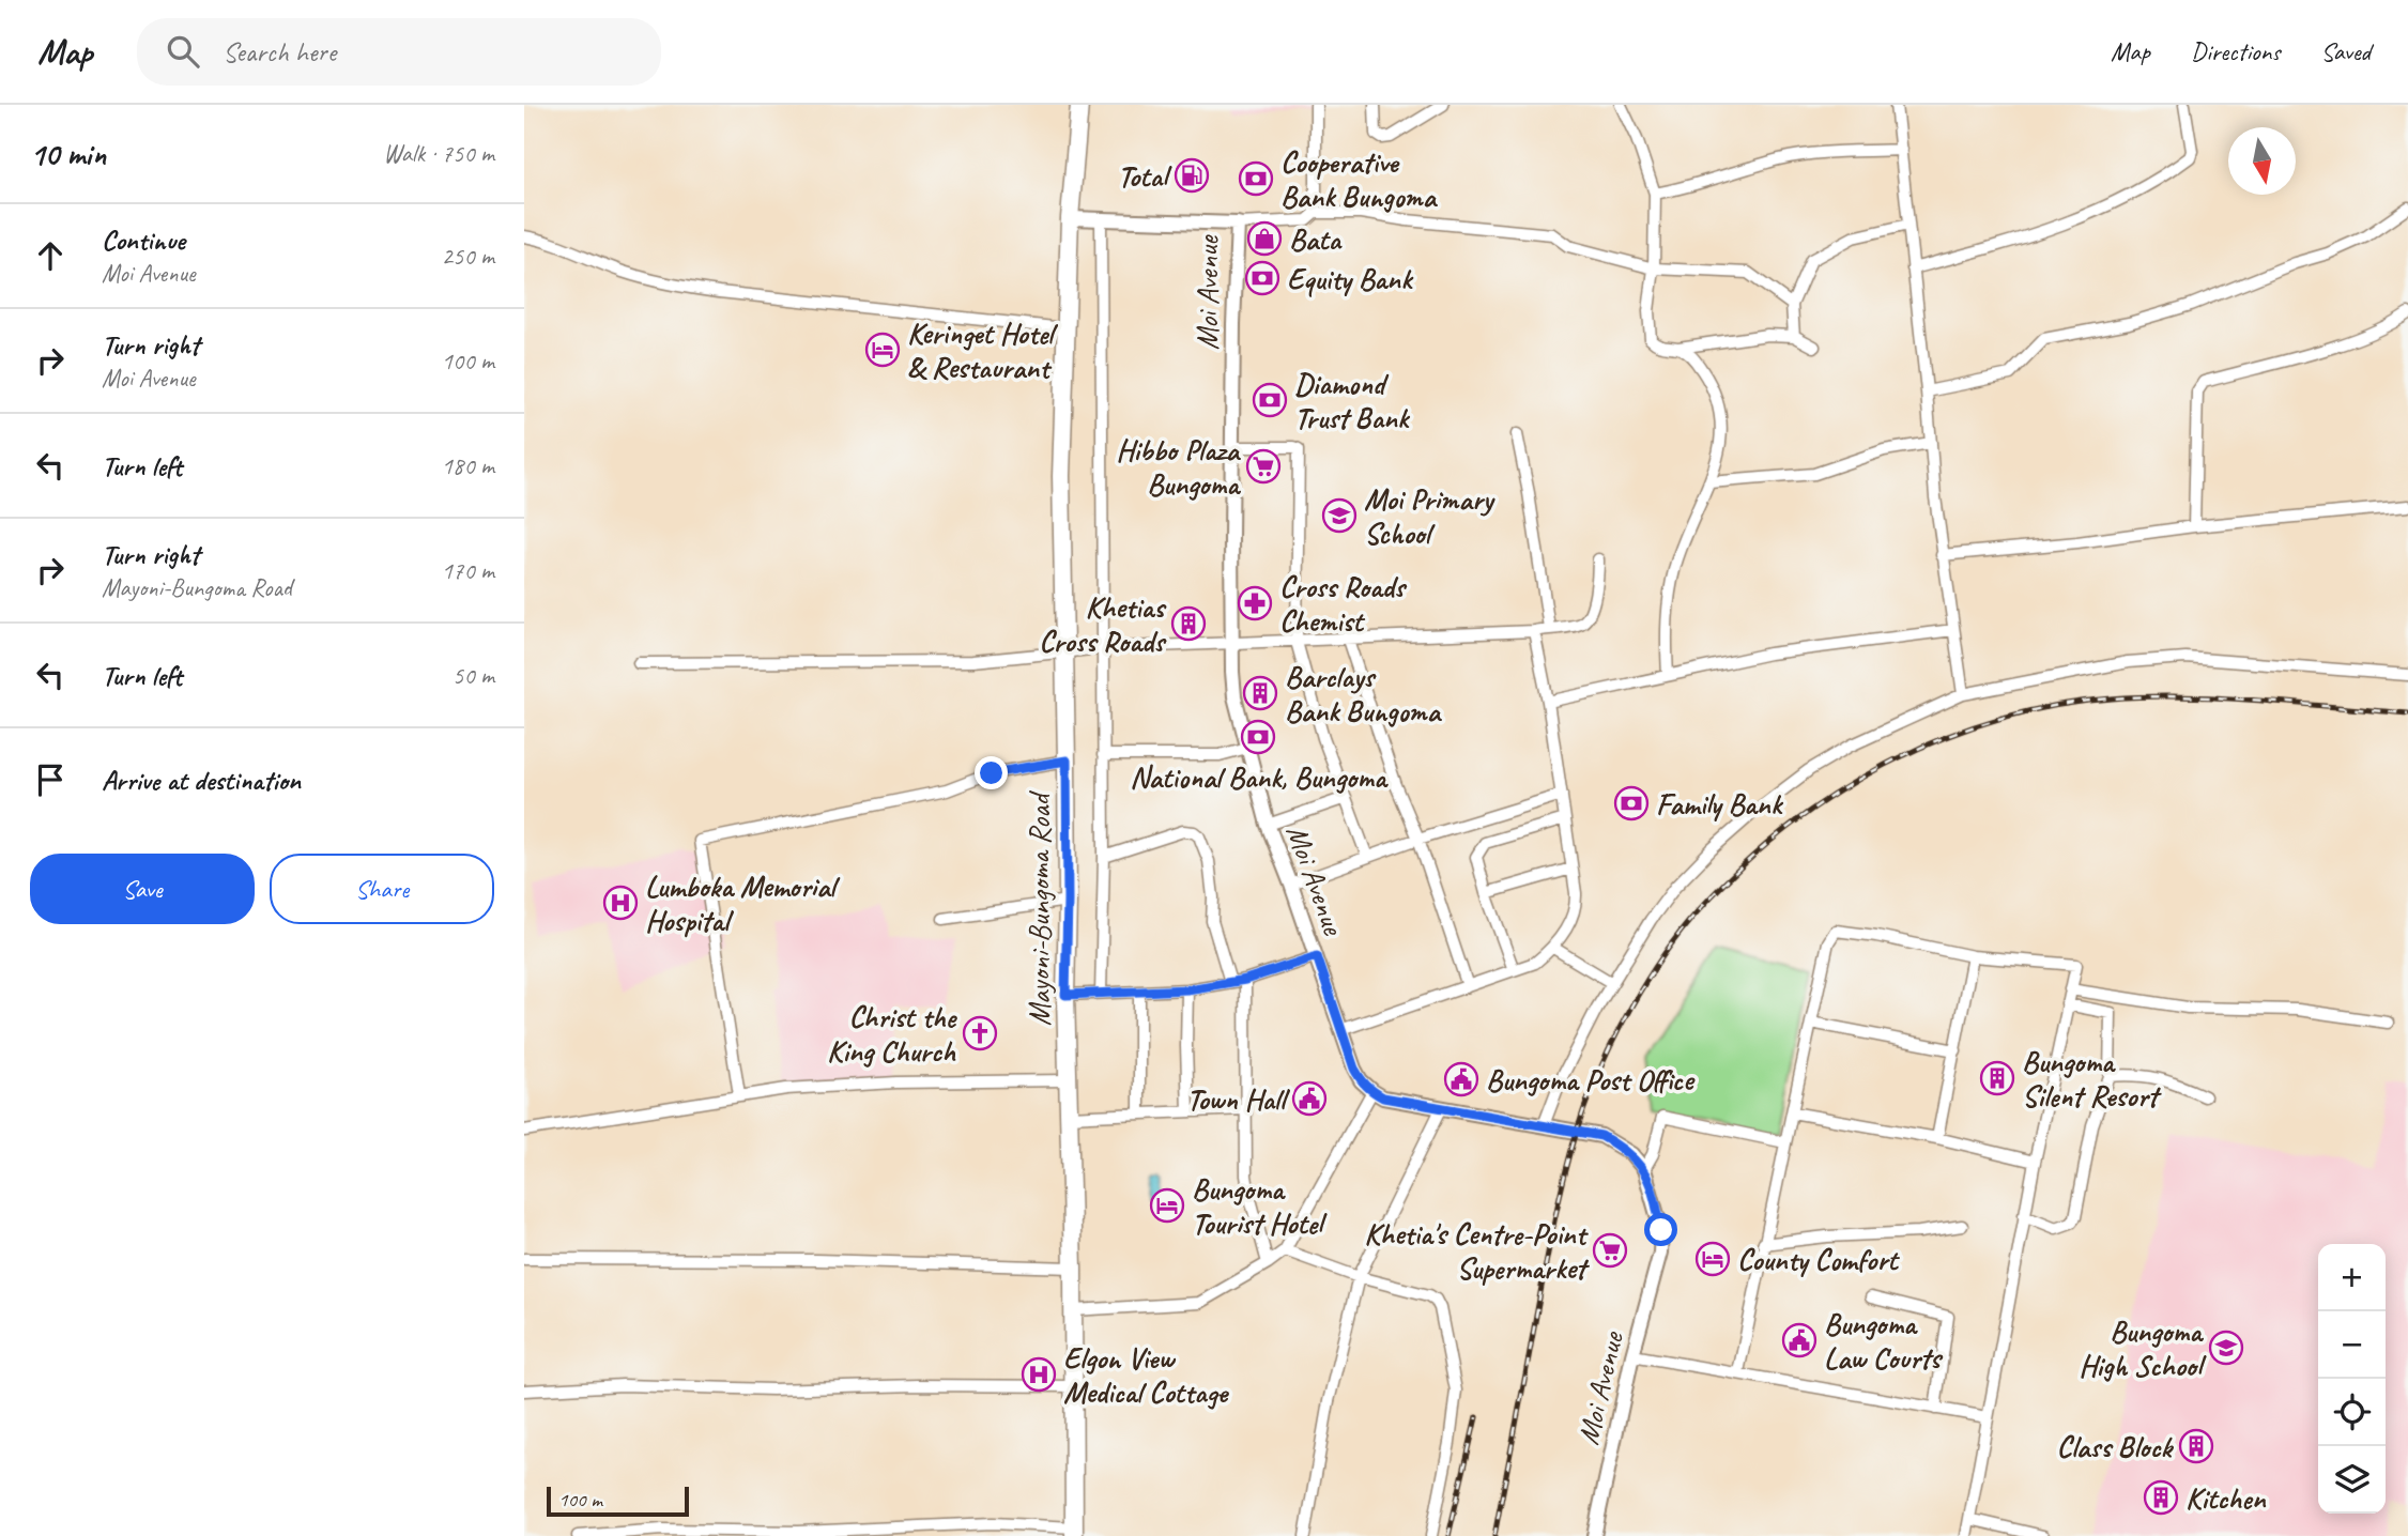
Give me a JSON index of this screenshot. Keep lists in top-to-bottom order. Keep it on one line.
{"streets":{"main road":["Mayoni-Bungoma Road"],"street":["Moi Avenue"]},"crossings":[["Moi Avenue","Mayoni-Bungoma Road"]],"places":{"fuel station":["Total"],"bank":["Cooperative Bank Bungoma","Equity Bank","Diamond Trust Bank","National Bank, Bungoma","Family Bank"],"shop":["Bata"],"hotel":["Keringet Hotel & Restaurant","Bungoma Tourist Hotel","County Comfort"],"supermarket":["Hibbo Plaza Bungoma","Khetia's Centre-Point Supermarket"],"school or university":["Moi Primary School","Bungoma High School"],"pharmacy":["Cross Roads Chemist"],"building":["Khetias Cross Roads","Barclays Bank Bungoma","Bungoma Silent Resort","Class Block","Kitchen"],"hospital":["Lumboka Memorial Hospital","Elgon View Medical Cottage"],"church":["Christ the King Church"],"public building":["Bungoma Post Office","Town Hall","Bungoma Law Courts"]},"scale_bar":"100 m","north":"bottom","page":{"header":"Map","search":"Search here","nav":["Map","Directions","Saved"],"heading":["10 min","Walk · 750 m"],"list":[["Continue","Moi Avenue","250 m"],["Turn right","Moi Avenue","100 m"],["Turn left","180 m"],["Turn right","Mayoni-Bungoma Road","170 m"],["Turn left","50 m"],"Arrive at destination"],"buttons":["Save","Share"],"map_buttons":["+","−"],"scale":"100 m"}}
